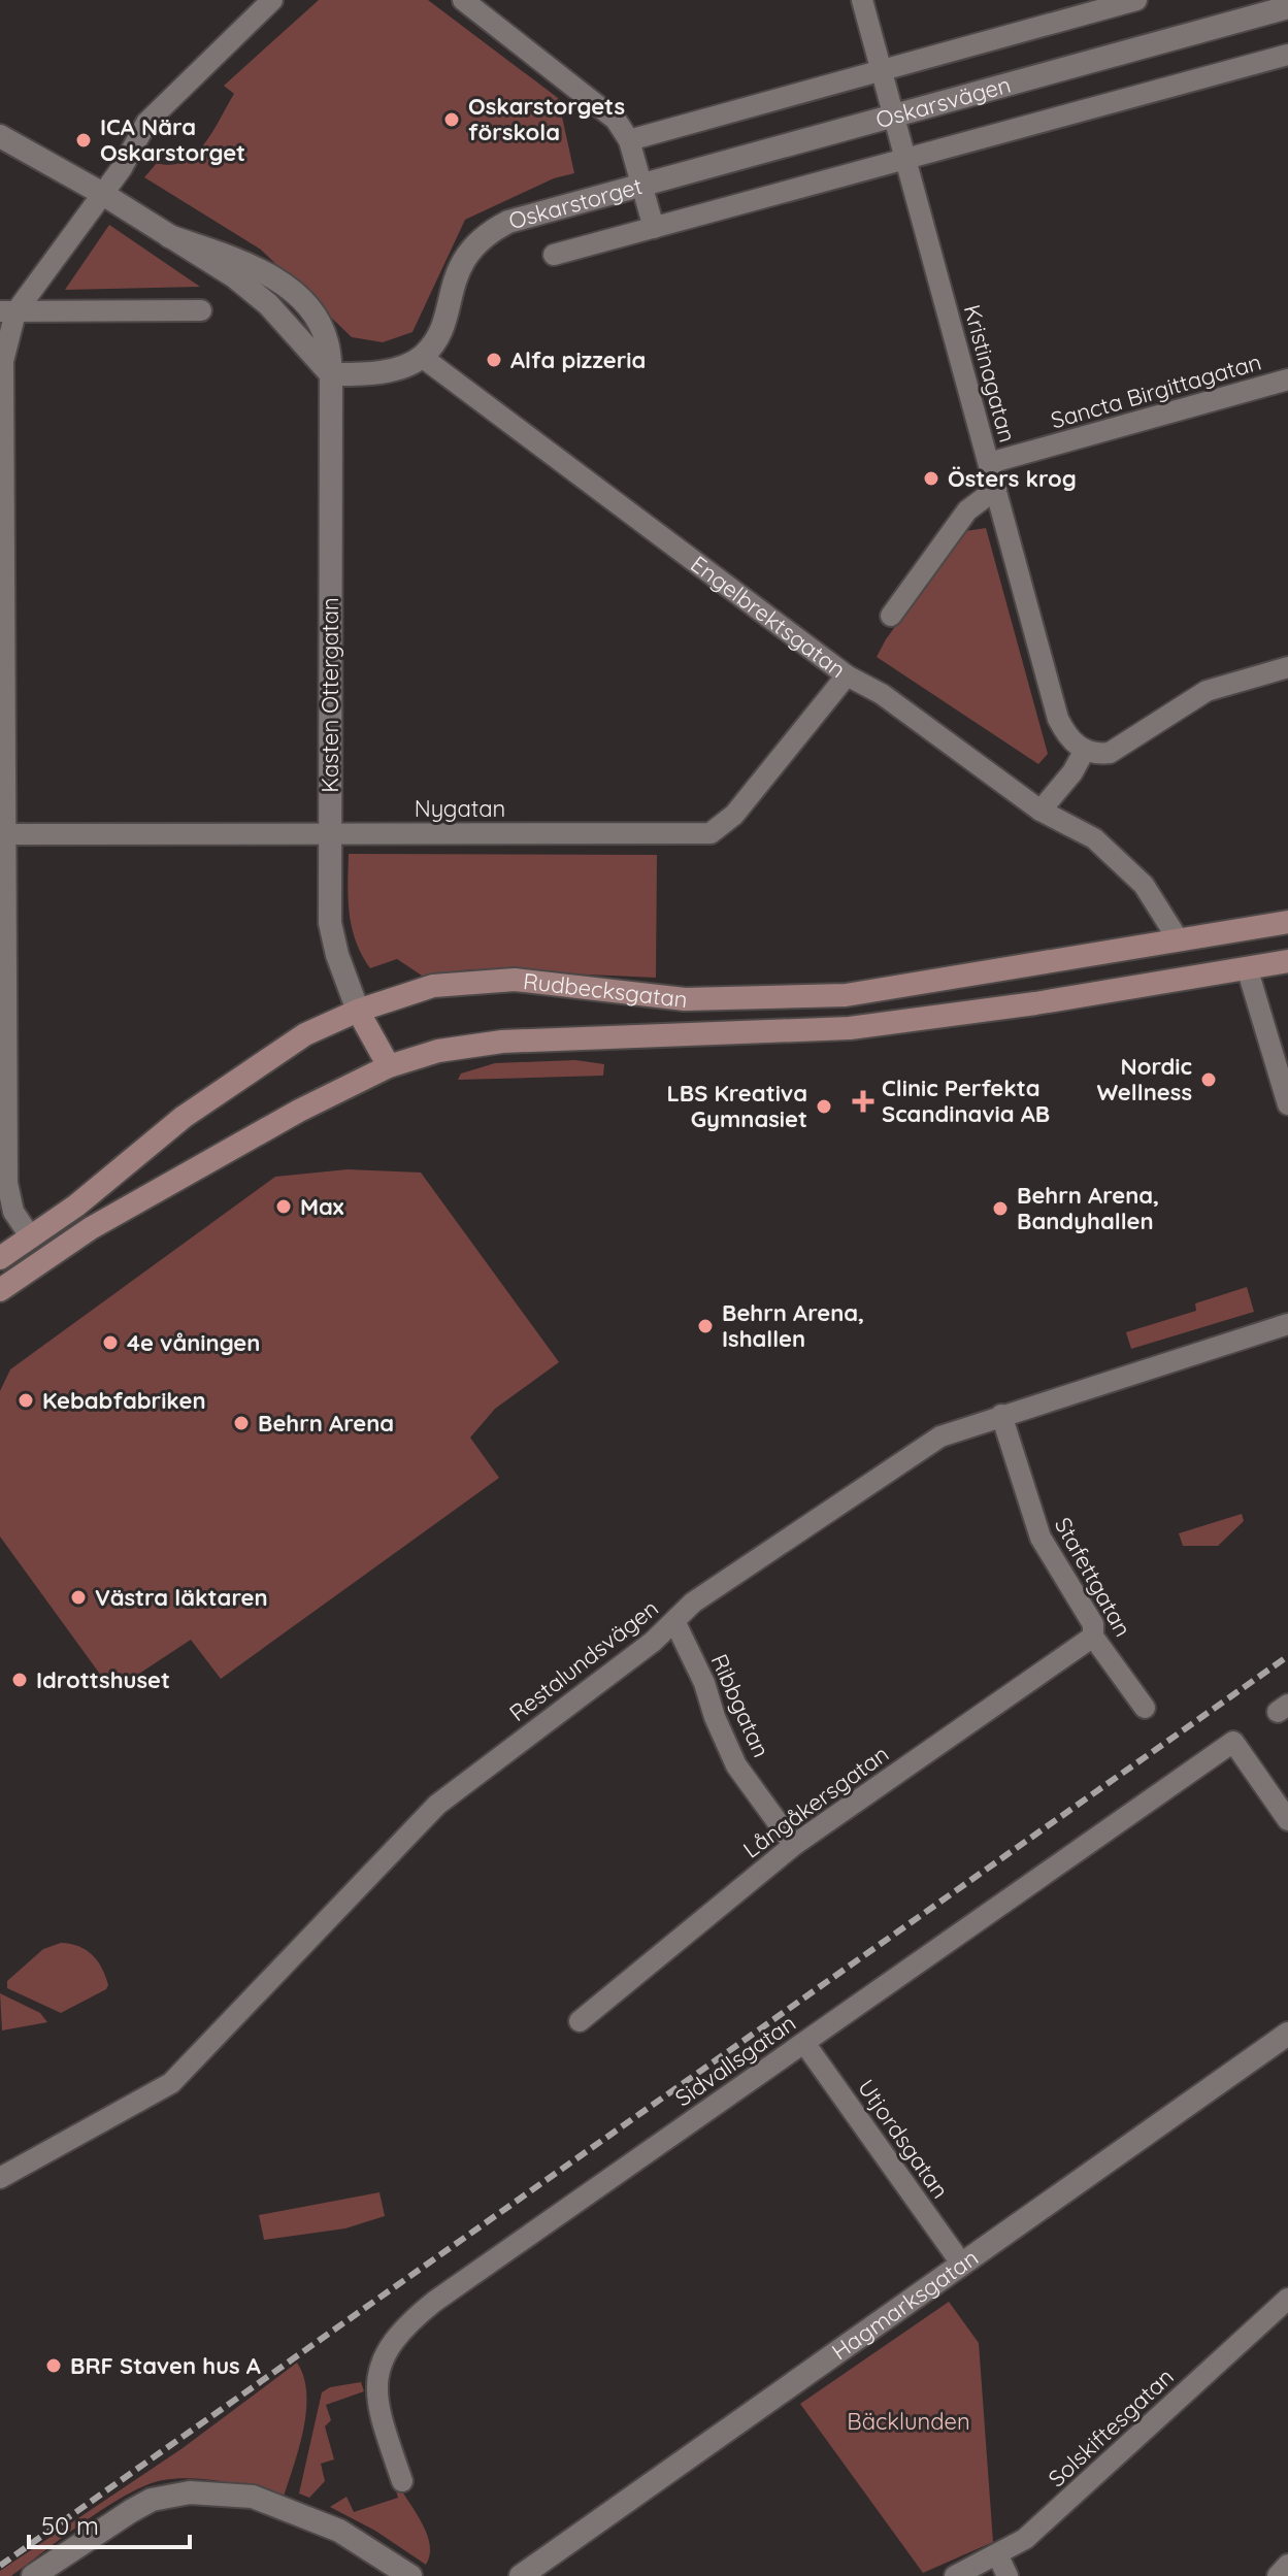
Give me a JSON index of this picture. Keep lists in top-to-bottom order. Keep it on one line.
{"streets":{"main road":["Rudbecksgatan"],"street":["Oskarsvägen","Oskarstorget","Kristinagatan","Sancta Birgittagatan","Engelbrektsgatan","Kasten Ottergatan","Nygatan","Stafettgatan","Restalundsvägen","Ribbgatan","Långåkersgatan","Sidvallsgatan","Utjordsgatan","Hagmarksgatan","Solskiftesgatan"]},"crossings":[["Oskarsvägen","Oskarstorget"],["Oskarsvägen","Kristinagatan"],["Oskarstorget","Engelbrektsgatan"],["Kristinagatan","Sancta Birgittagatan"],["Engelbrektsgatan","Nygatan"],["Engelbrektsgatan","Rudbecksgatan"],["Kasten Ottergatan","Nygatan"],["Kasten Ottergatan","Rudbecksgatan"],["Stafettgatan","Restalundsvägen"],["Stafettgatan","Långåkersgatan"],["Restalundsvägen","Ribbgatan"],["Ribbgatan","Långåkersgatan"],["Sidvallsgatan","Utjordsgatan"],["Utjordsgatan","Hagmarksgatan"]],"parks":["Bäcklunden"],"places":{"other":["Oskarstorgets förskola","ICA Nära Oskarstorget","Alfa pizzeria","Östers krog","Nordic Wellness","LBS Kreativa Gymnasiet","Max","Behrn Arena, Bandyhallen","Behrn Arena, Ishallen","4e våningen","Kebabfabriken","Behrn Arena","Västra läktaren","Idrottshuset","BRF Staven hus A"],"health":["Clinic Perfekta Scandinavia AB"]},"scale_bar":"50 m"}
